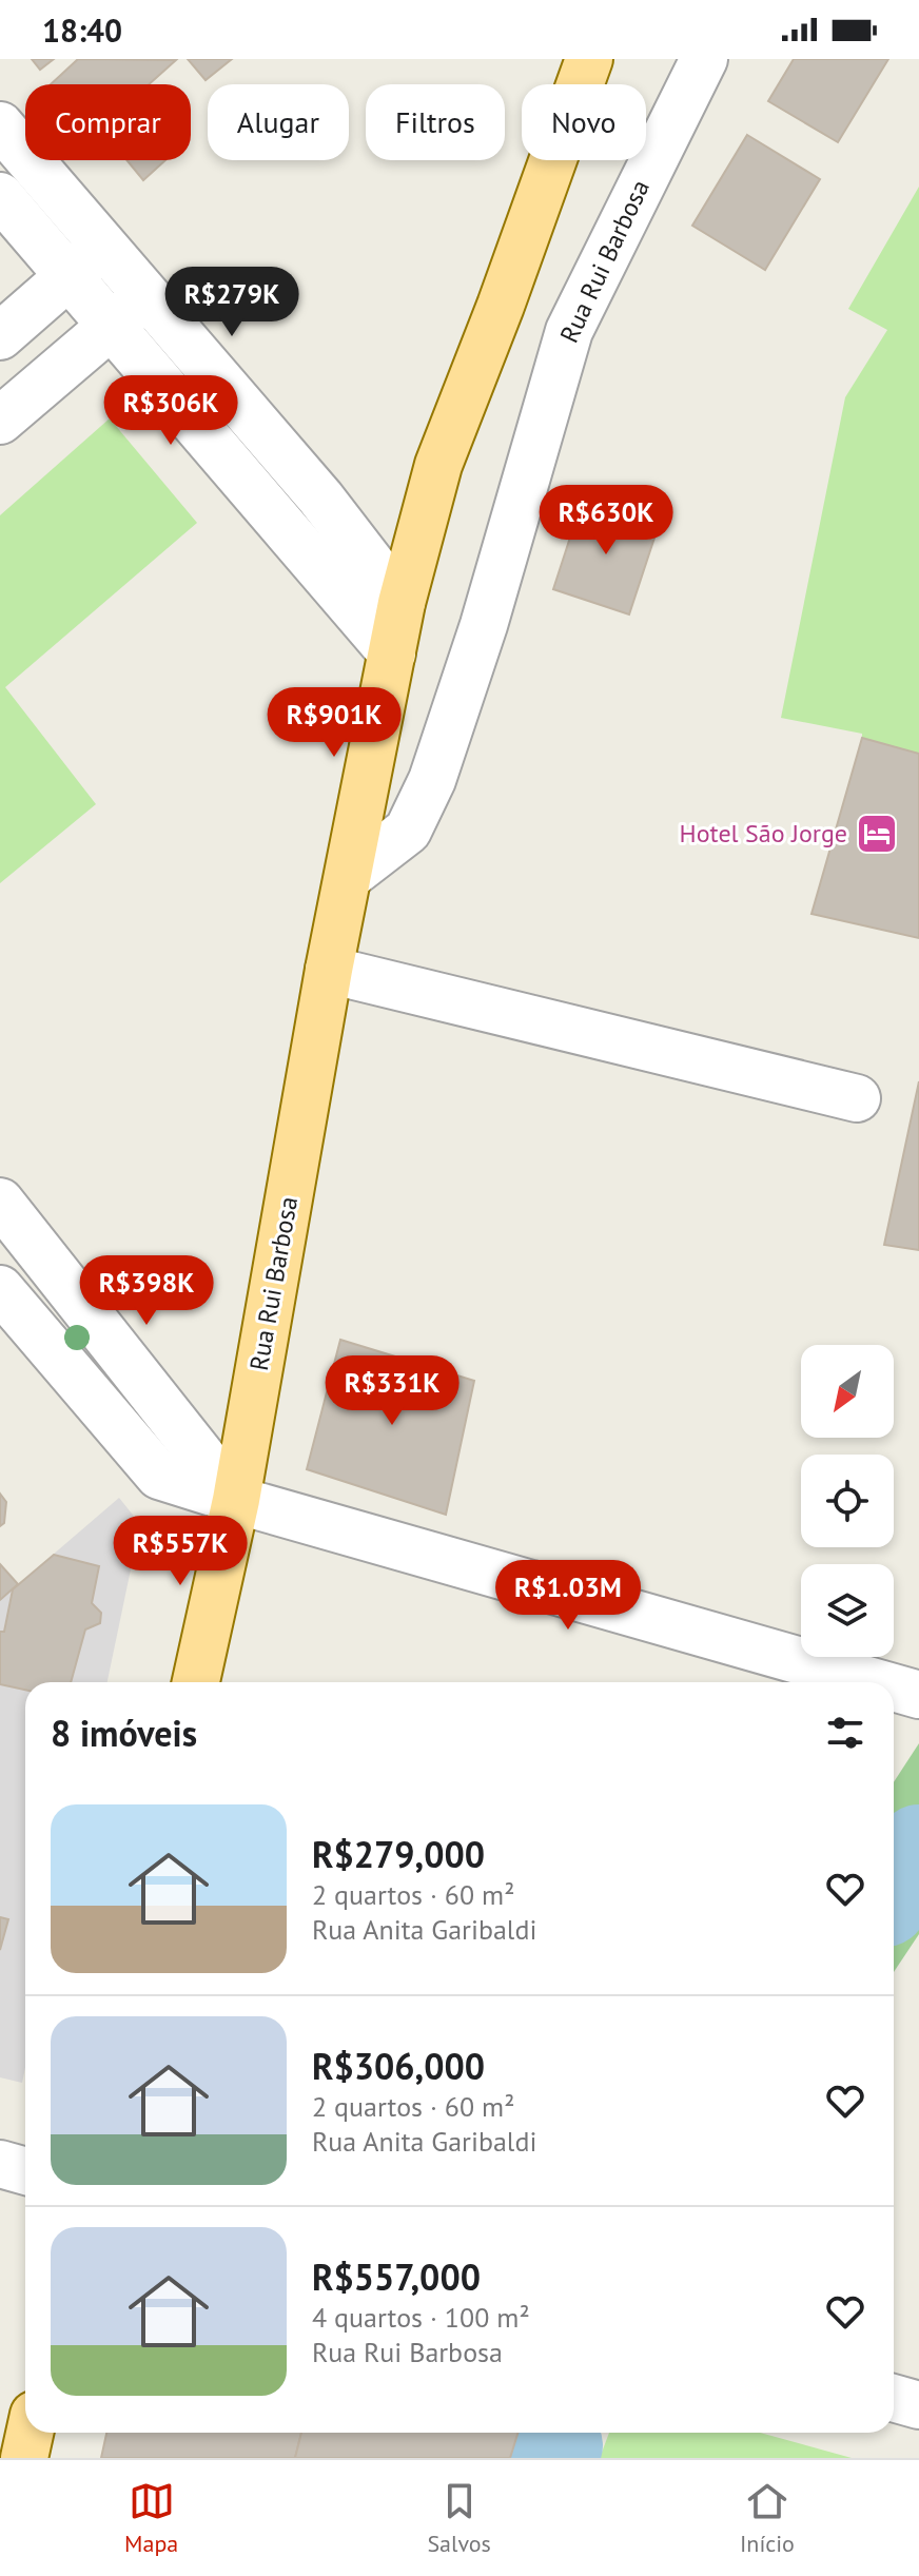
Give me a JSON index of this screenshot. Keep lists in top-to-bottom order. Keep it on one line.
{"streets":{"main road":["Rua Rui Barbosa"]},"places":{"hotel":["Hotel São Jorge"]},"north":"bottom left","page":{"status":"18:40","chip":["Comprar","Alugar","Filtros","Novo"],"price":["R$279K","R$306K","R$630K","R$901K","R$398K","R$331K","R$557K","R$1.03M"],"heading":"8 imóveis","list":[{"name":"R$279,000","note":"2 quartos · 60 m² · Rua Anita Garibaldi"},{"name":"R$306,000","note":"2 quartos · 60 m² · Rua Anita Garibaldi"},{"name":"R$557,000","note":"4 quartos · 100 m² · Rua Rui Barbosa"}],"tabs":["Mapa","Salvos","Início"]}}
